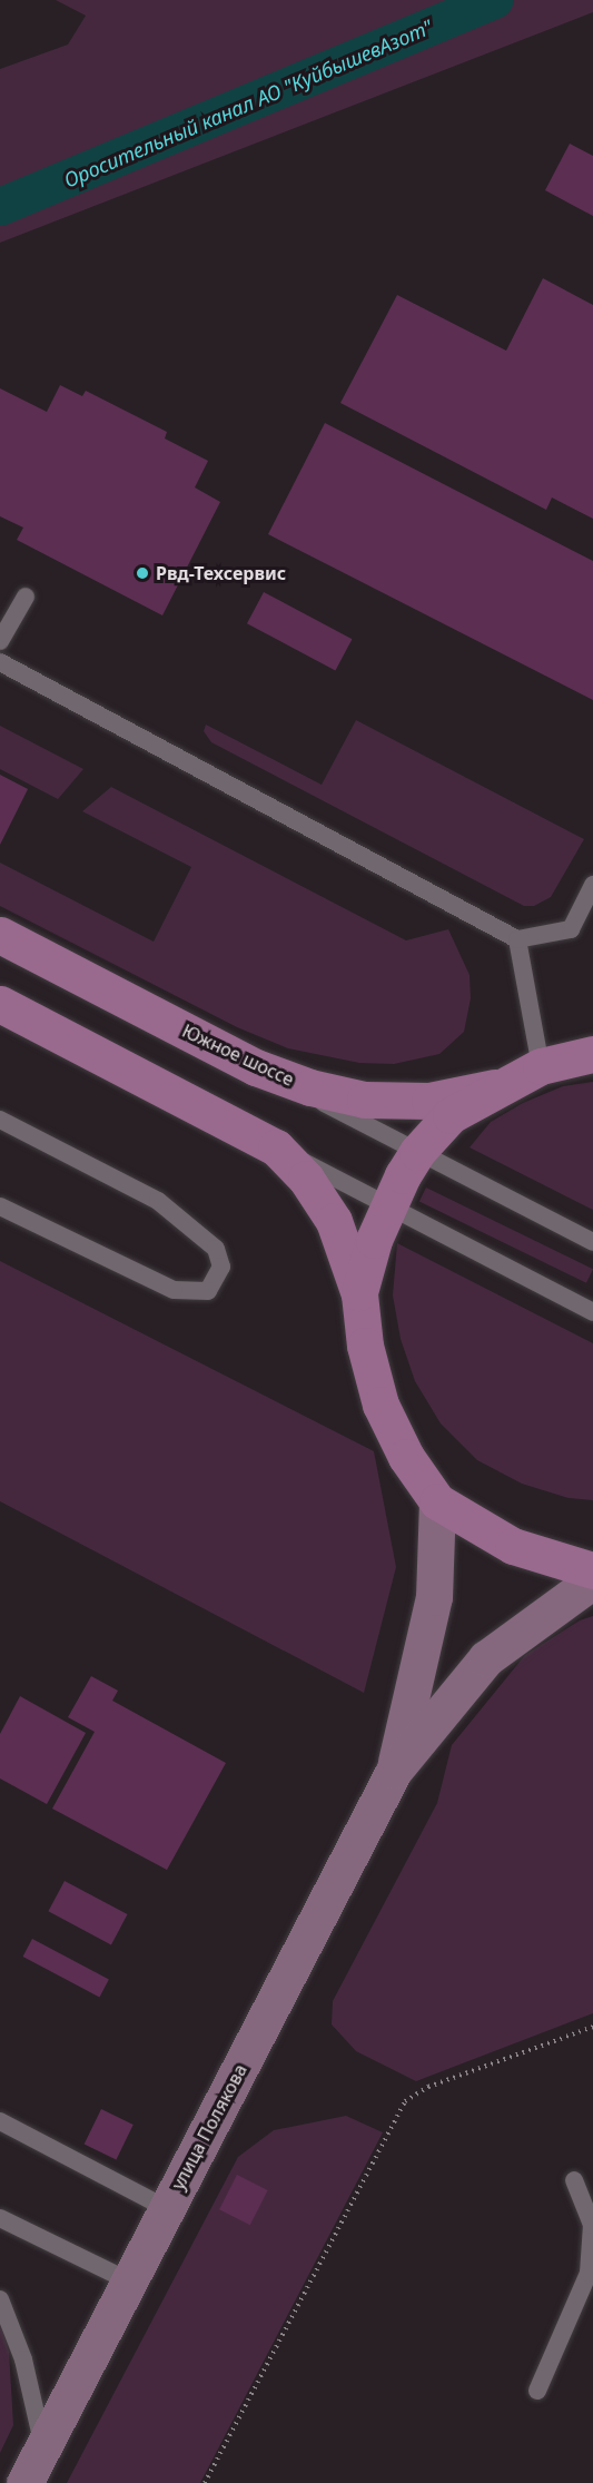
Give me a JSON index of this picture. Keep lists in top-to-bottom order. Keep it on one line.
{"streets":{"main road":["Южное шоссе","улица Полякова"]},"crossings":[["Южное шоссе","улица Полякова"]],"water":["Оросительный канал АО \"КуйбышевАзот\""],"places":["Рвд-Техсервис"]}
